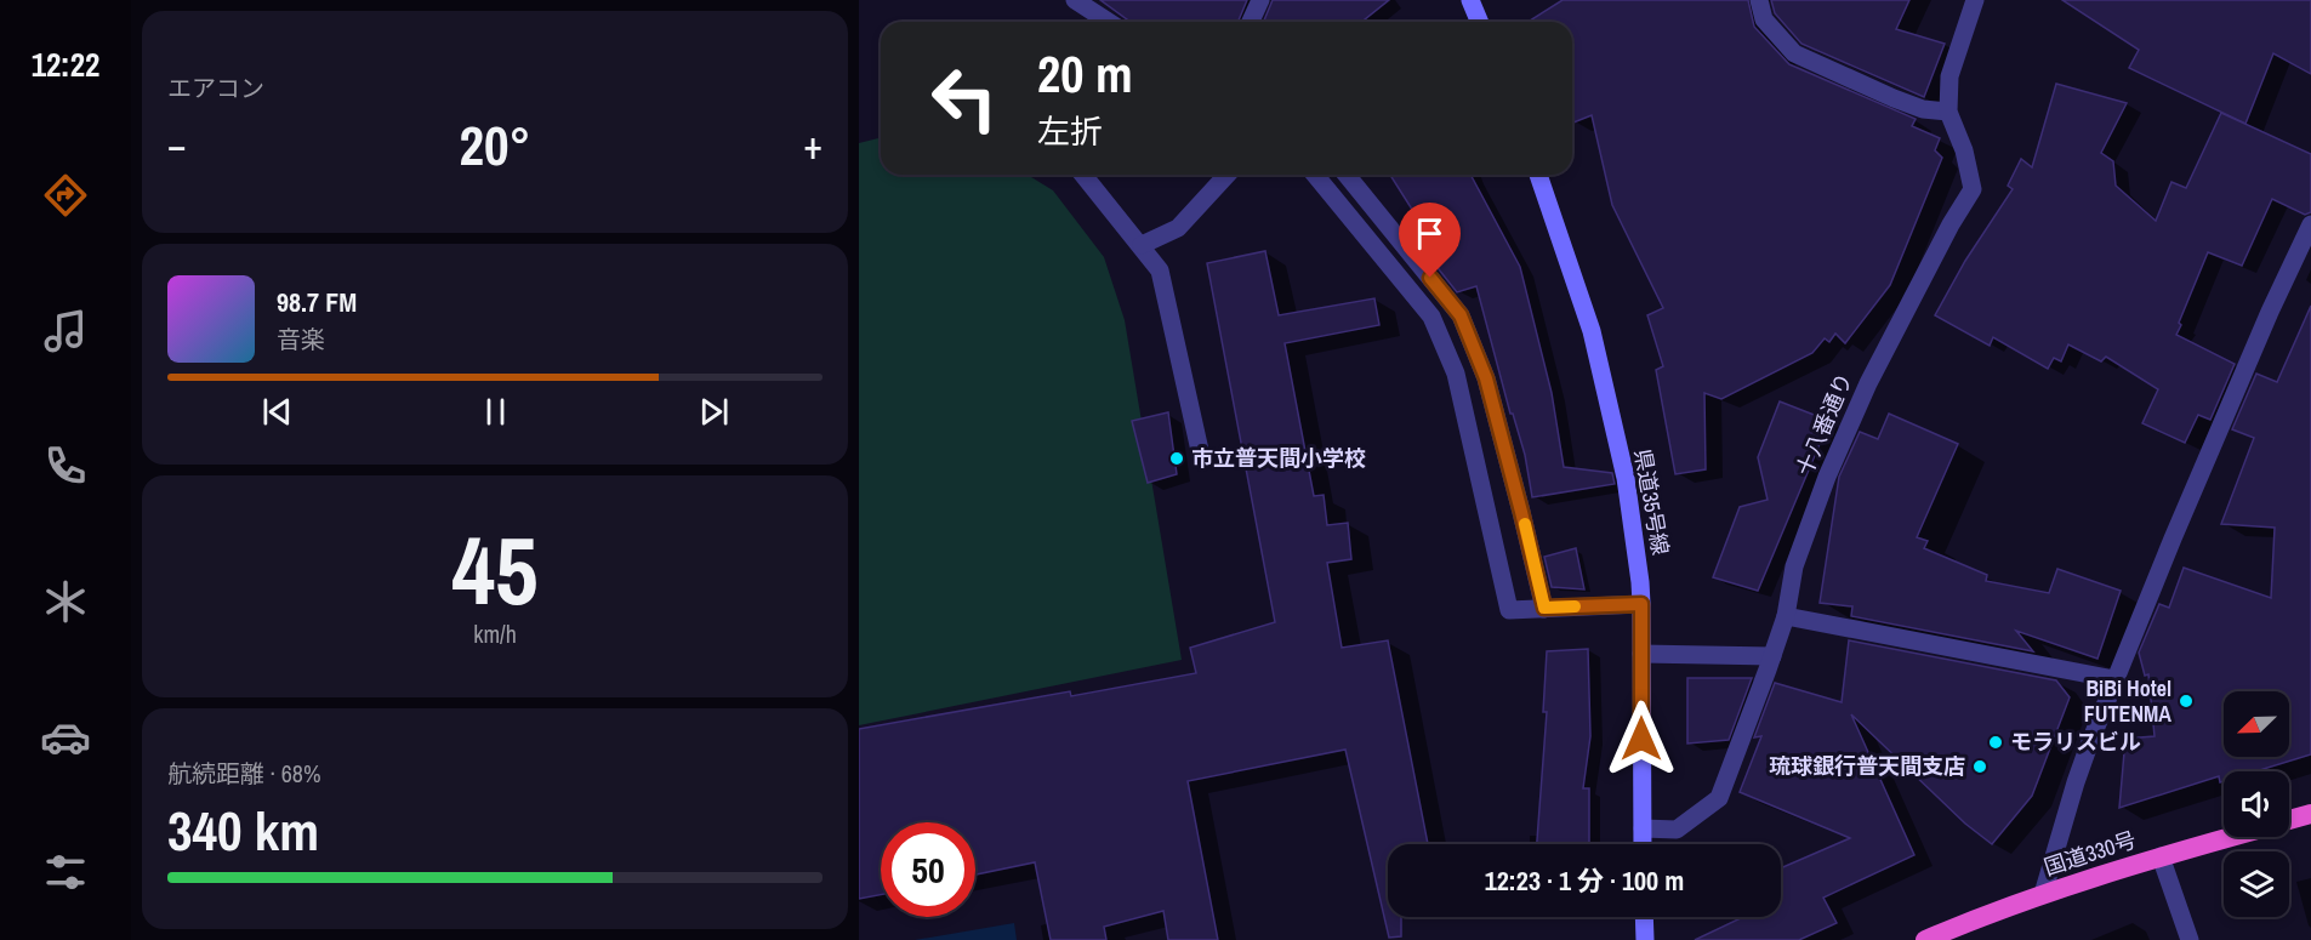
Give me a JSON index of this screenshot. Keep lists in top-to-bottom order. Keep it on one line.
{"streets":{"highway":["国道330号"],"main road":["県道35号線"],"street":["十八番通り"]},"crossings":[["十八番通り","県道35号線"]],"places":["市立普天間小学校","BiBi Hotel FUTENMA","モラリスビル","琉球銀行普天間支店"],"north":"bottom left","page":{"tabs":"12:22","tile":["エアコン",["45","km/h"],["航続距離 · 68%","340 km"]],"turn":["20 m","左折"],"heat":["−","20°","+"],"song":["98.7 FM","音楽"],"limit":"50","trip":"12:23 · 1 分 · 100 m"}}
